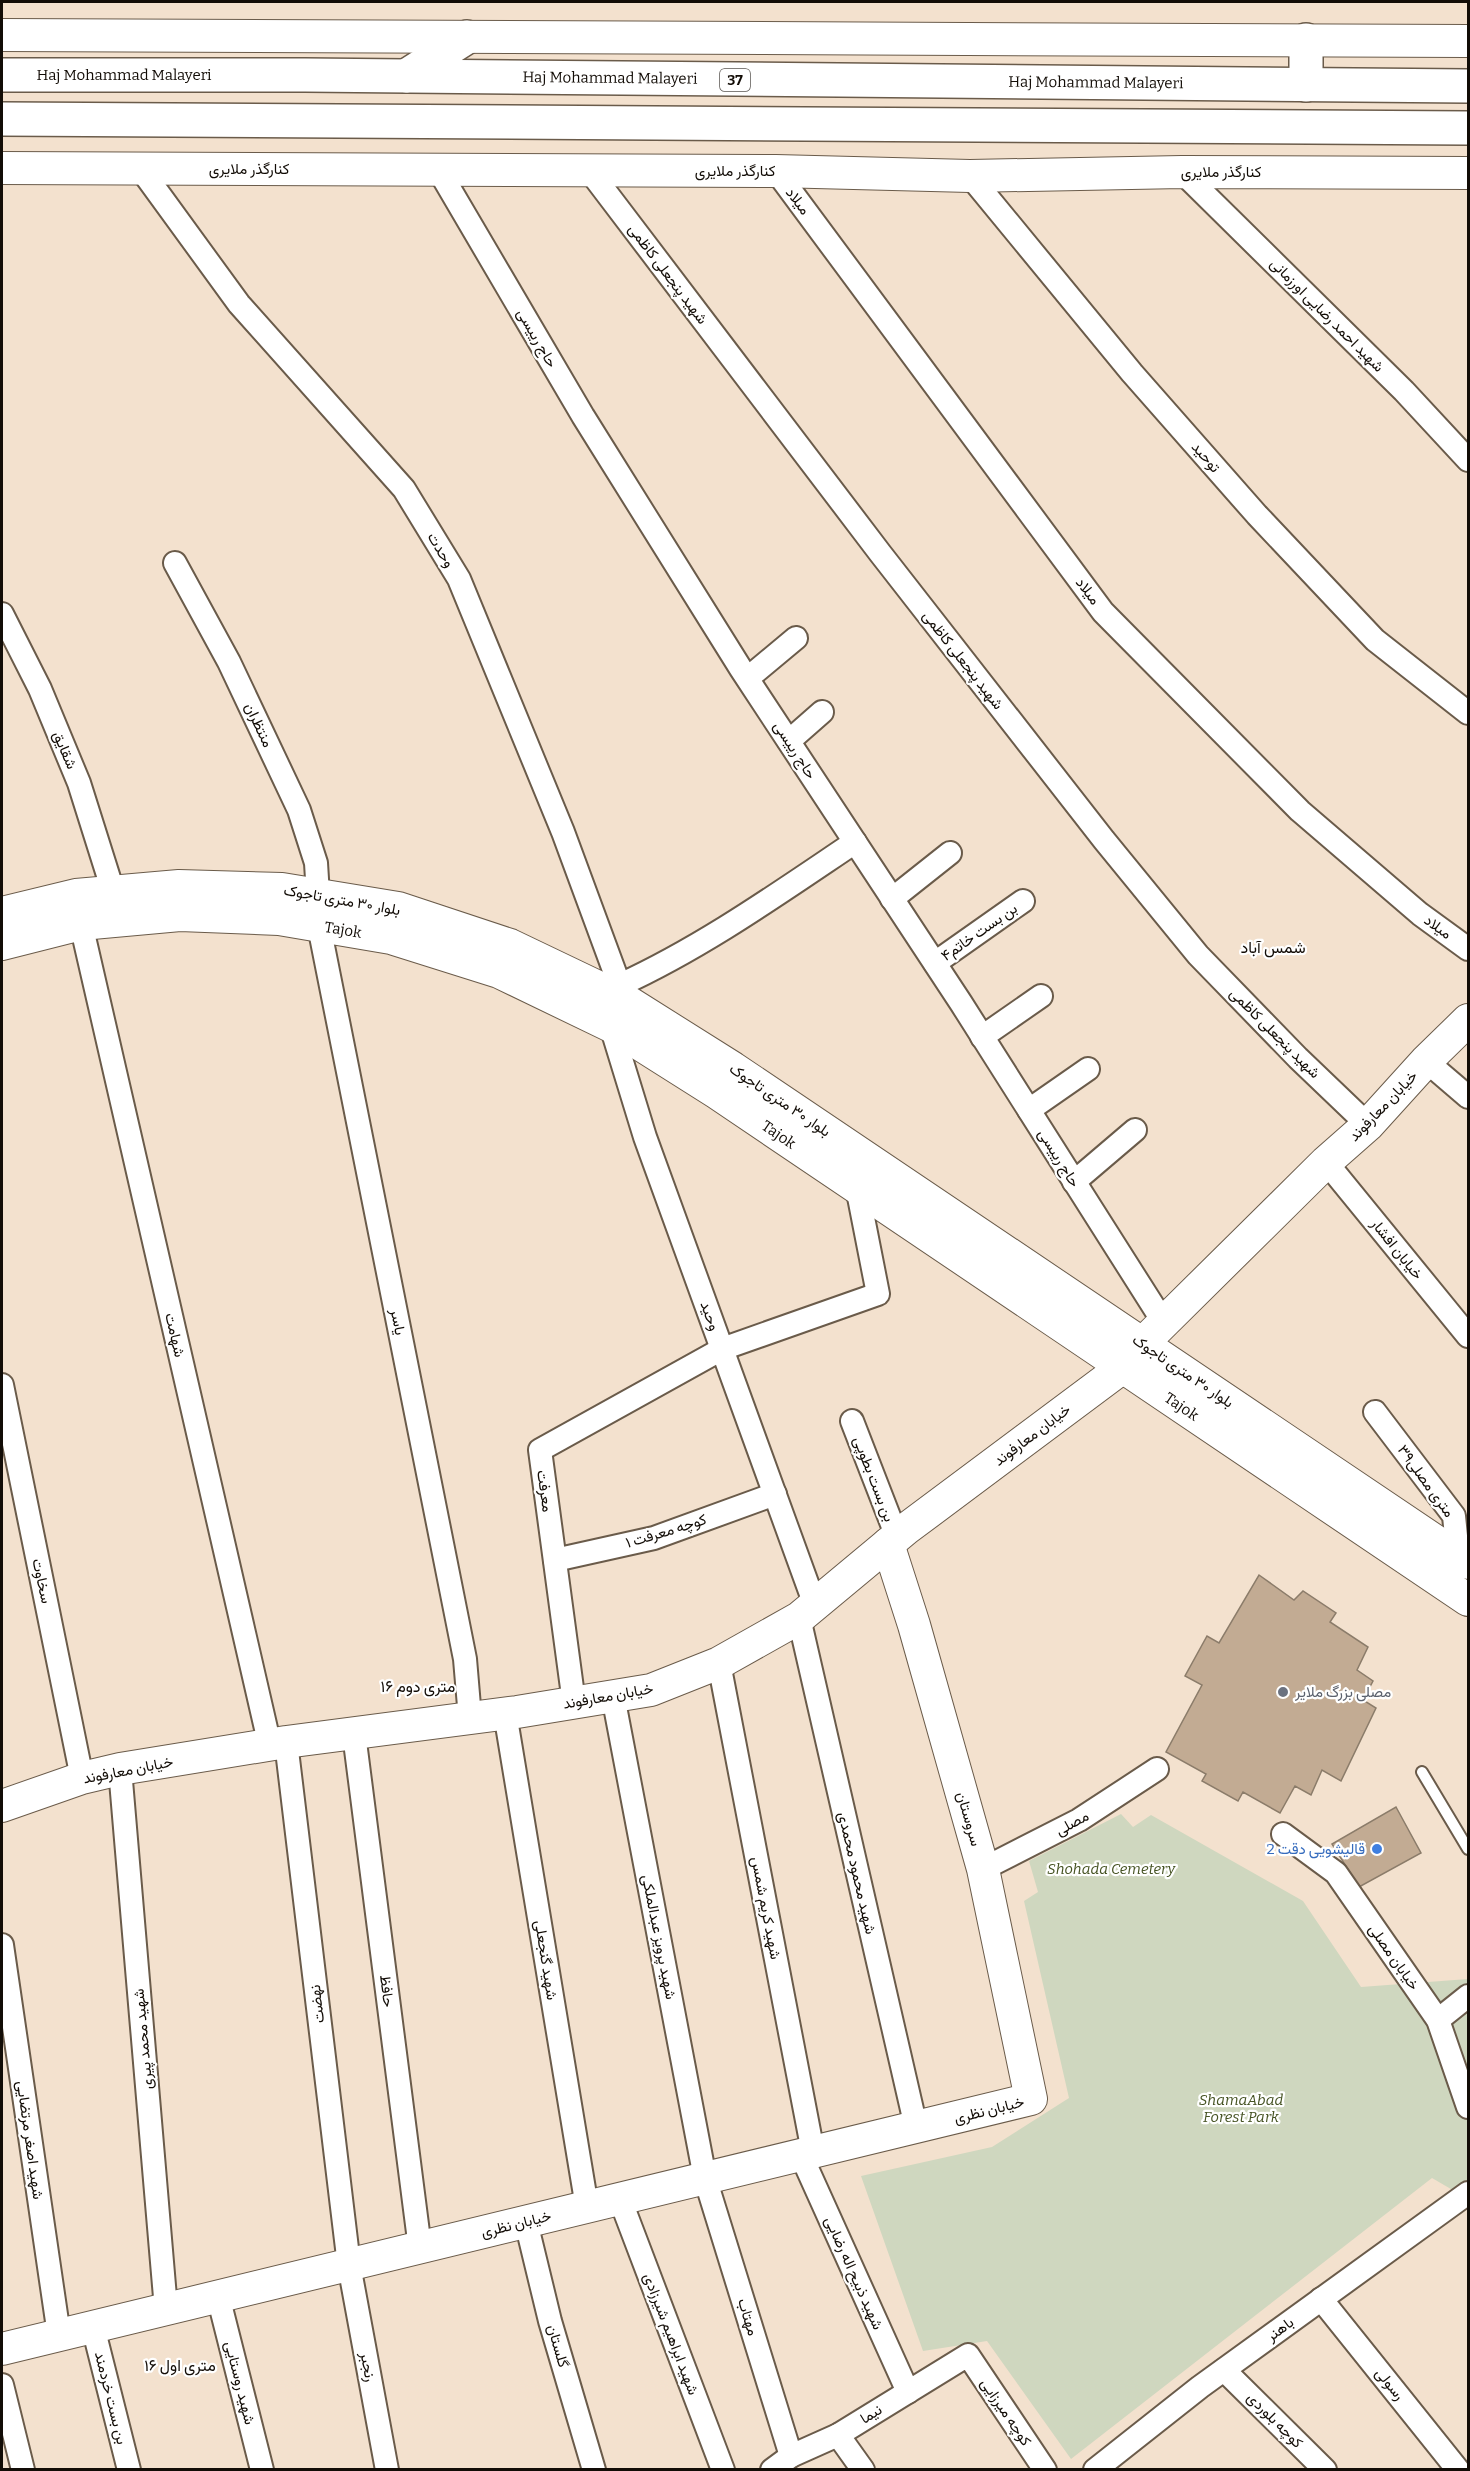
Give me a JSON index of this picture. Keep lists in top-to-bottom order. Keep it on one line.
{"streets":{"highway":["Haj Mohammad Malayeri","37"],"street":["کنارگذر ملایری","میلاد","شهید پنجعلی کاظمی","شهید احمد رضایی اورزمانی","حاج رییسی","توحید","وحدت","منتظران","شقایق","بلوار ۳۰ متری تاجوک","Tajok","بن بست خاتم۴","خیابان معارفوند","خیابان افشار","وحید","یاسر","شهامت","بن بست بطوپی","۳۹متری مصلی","معرفت","کوچه معرفت ۱","سخاوت","سروستان","مصلی","شهید محمود محمدی","شهید کریم شمس","شهید پرویز عبدالملکی","خیابان مصلی","شهید گنجعلی","حافظ","نهضت","شهید محمد پیری","خیابان نظری","شهید اصغر مرتضایی","شهید ذبیح اله رضایی","مهتاب","باهنر","شهید ابراهیم شیرزادی","گلستان","رنجبر","شهید روستایی","رسولی","بن بست خردمند","کوچه میرزایی","نیما","کوچه بلوردی"]},"crossings":[["کنارگذر ملایری","میلاد"],["کنارگذر ملایری","شهید پنجعلی کاظمی"],["کنارگذر ملایری","شهید احمد رضایی اورزمانی"],["کنارگذر ملایری","حاج رییسی"],["کنارگذر ملایری","توحید"],["کنارگذر ملایری","وحدت"],["شهید پنجعلی کاظمی","خیابان معارفوند"],["حاج رییسی","بلوار ۳۰ متری تاجوک"],["حاج رییسی","Tajok"],["حاج رییسی","بن بست خاتم۴"],["حاج رییسی","خیابان معارفوند"],["وحدت","بلوار ۳۰ متری تاجوک"],["وحدت","Tajok"],["وحدت","وحید"],["منتظران","بلوار ۳۰ متری تاجوک"],["شقایق","بلوار ۳۰ متری تاجوک"],["بلوار ۳۰ متری تاجوک","Tajok"],["بلوار ۳۰ متری تاجوک","خیابان معارفوند"],["بلوار ۳۰ متری تاجوک","وحید"],["بلوار ۳۰ متری تاجوک","۳۹متری مصلی"],["Tajok","خیابان معارفوند"],["Tajok","وحید"],["Tajok","یاسر"],["Tajok","شهامت"],["خیابان معارفوند","خیابان افشار"],["خیابان معارفوند","وحید"],["خیابان معارفوند","یاسر"],["خیابان معارفوند","شهامت"],["خیابان معارفوند","بن بست بطوپی"],["خیابان معارفوند","معرفت"],["خیابان معارفوند","سخاوت"],["خیابان معارفوند","سروستان"],["خیابان معارفوند","شهید محمود محمدی"],["خیابان معارفوند","شهید کریم شمس"],["خیابان معارفوند","شهید پرویز عبدالملکی"],["خیابان معارفوند","شهید گنجعلی"],["خیابان معارفوند","حافظ"],["خیابان معارفوند","نهضت"],["خیابان معارفوند","شهید محمد پیری"],["وحید","معرفت"],["وحید","کوچه معرفت ۱"],["وحید","شهید محمود محمدی"],["شهامت","نهضت"],["بن بست بطوپی","سروستان"],["معرفت","کوچه معرفت ۱"],["سروستان","مصلی"],["سروستان","خیابان نظری"],["شهید محمود محمدی","خیابان نظری"],["شهید کریم شمس","خیابان نظری"],["شهید کریم شمس","شهید ذبیح اله رضایی"],["شهید پرویز عبدالملکی","خیابان نظری"],["شهید پرویز عبدالملکی","مهتاب"],["شهید گنجعلی","خیابان نظری"],["حافظ","خیابان نظری"],["نهضت","خیابان نظری"],["نهضت","رنجبر"],["شهید محمد پیری","خیابان نظری"],["خیابان نظری","شهید اصغر مرتضایی"],["خیابان نظری","شهید ذبیح اله رضایی"],["خیابان نظری","مهتاب"],["خیابان نظری","شهید ابراهیم شیرزادی"],["خیابان نظری","گلستان"],["خیابان نظری","رنجبر"],["خیابان نظری","شهید روستایی"],["خیابان نظری","بن بست خردمند"],["شهید ذبیح اله رضایی","نیما"],["مهتاب","نیما"],["باهنر","رسولی"],["باهنر","کوچه بلوردی"],["کوچه میرزایی","نیما"]],"districts":["شمس آباد","۱۶ متری دوم","۱۶ متری اول"],"parks":["Shohada Cemetery","ShamaAbad Forest Park"],"places":["مصلی بزرگ ملایر","قالیشویی دقت 2"]}
